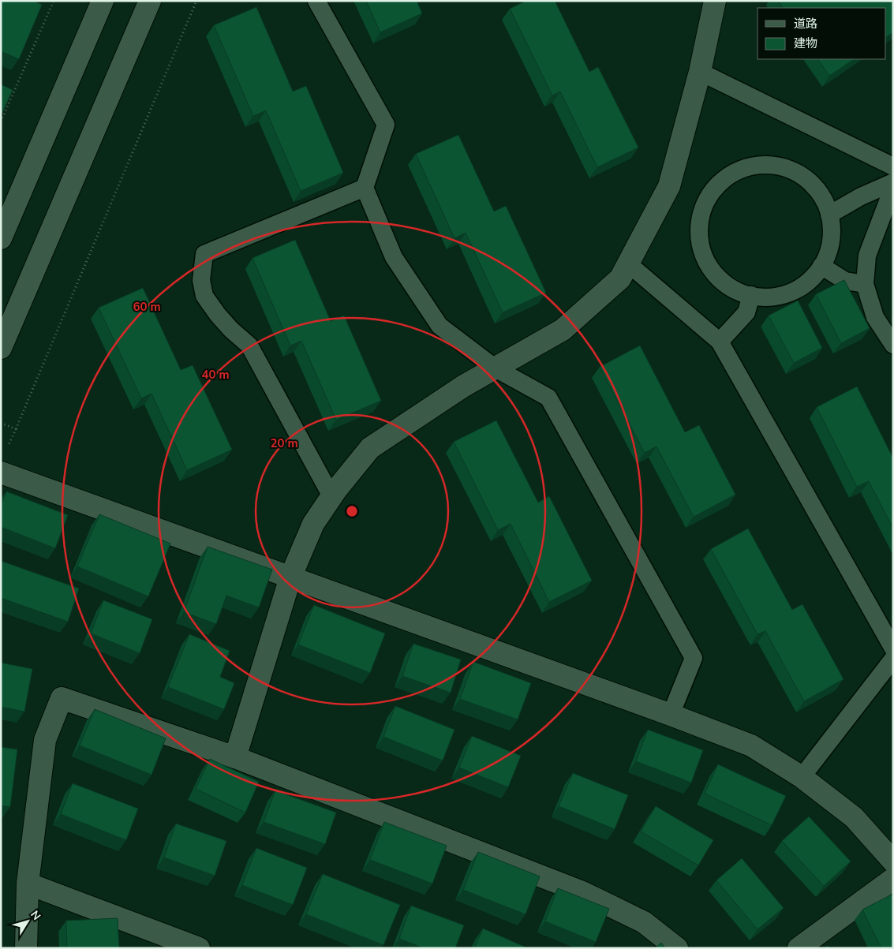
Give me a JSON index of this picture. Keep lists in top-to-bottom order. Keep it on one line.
{"legend":["道路","建物"],"north":"top right","rings":["60 m","40 m","20 m"]}
